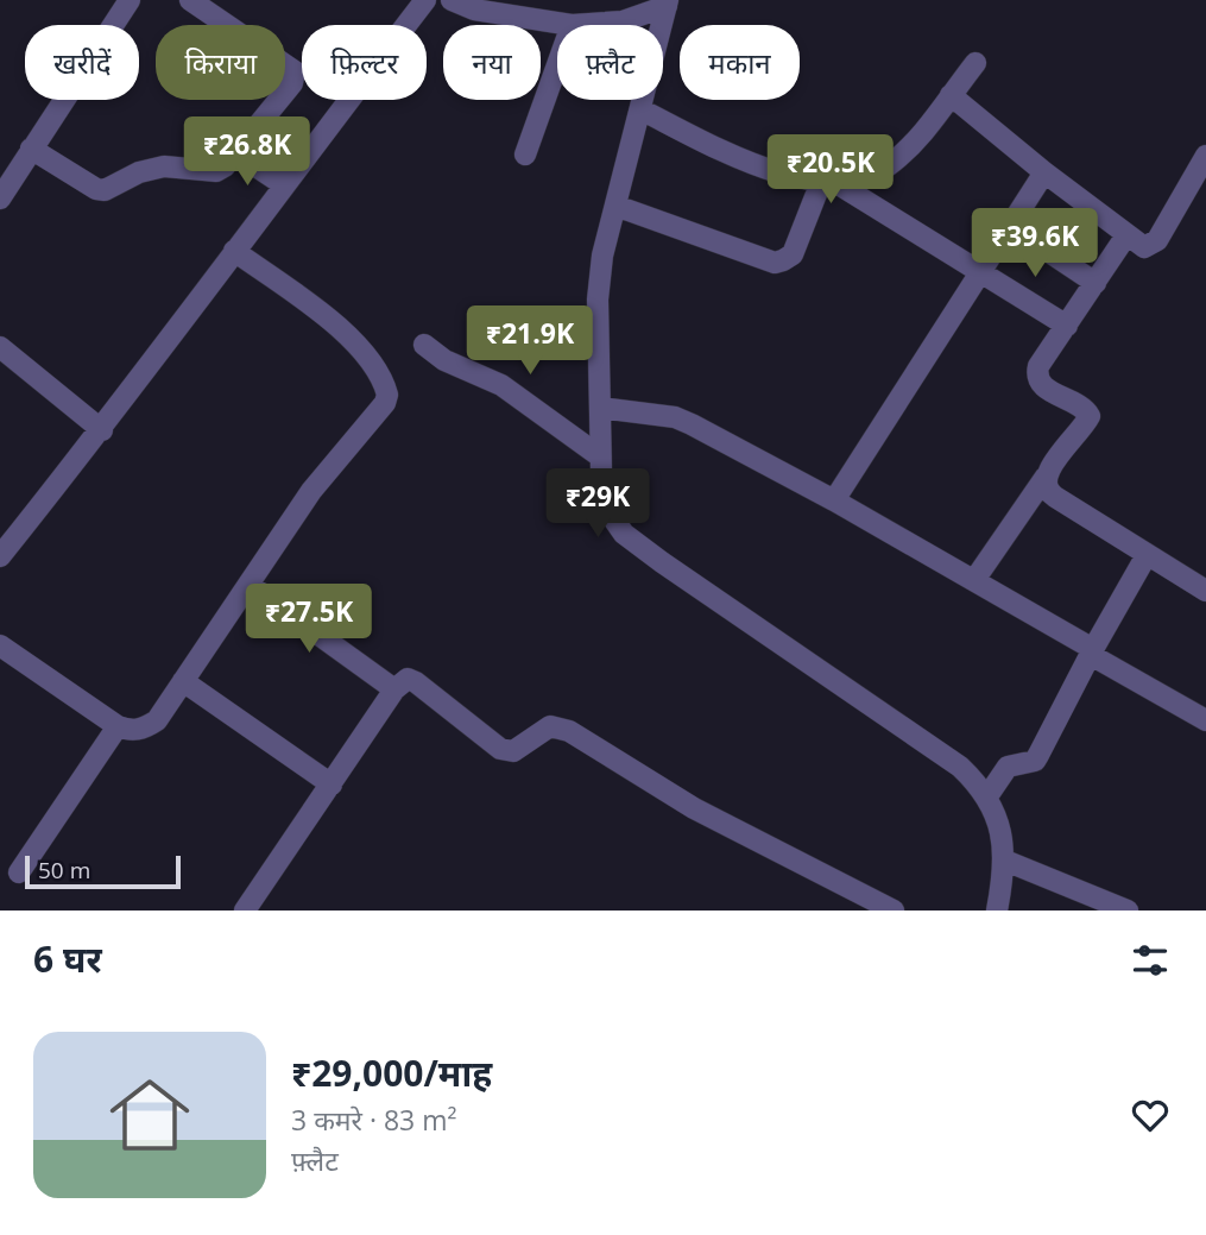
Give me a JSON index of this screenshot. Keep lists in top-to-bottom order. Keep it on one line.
{"scale_bar":"50 m","page":{"chip":["खरीदें","किराया","फ़िल्टर","नया","फ़्लैट","मकान"],"price":["₹26.8K","₹20.5K","₹39.6K","₹21.9K","₹29K","₹27.5K"],"scale":"50 m","heading":"6 घर","list":[{"name":"₹29,000/माह","note":"3 कमरे · 83 m² · फ़्लैट"}]}}
